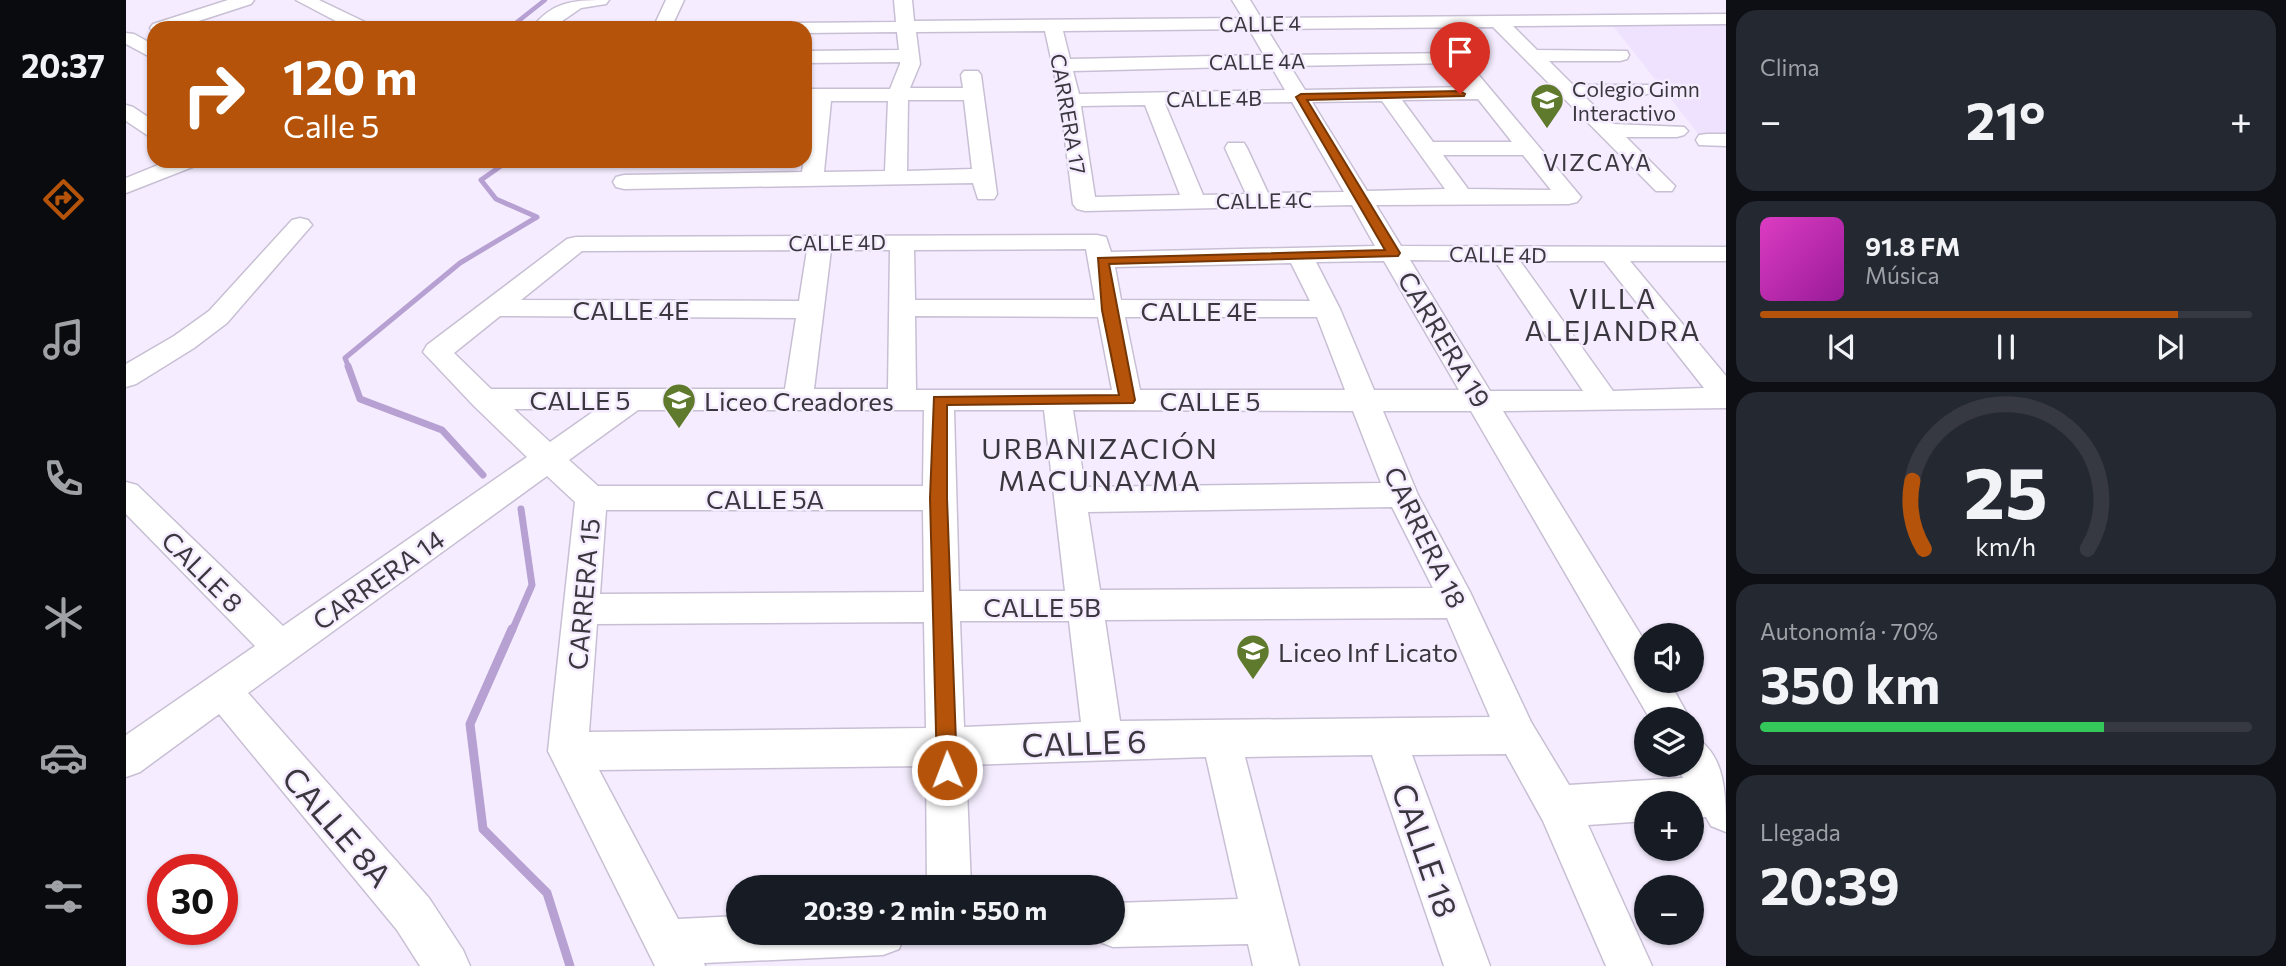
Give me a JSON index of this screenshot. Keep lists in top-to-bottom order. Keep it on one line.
{"streets":{"street":["CALLE 4","CALLE 4A","CALLE 4B","CARRERA 17","CALLE 4C","CALLE 4D","CALLE 4E","CARRERA 19","CALLE 5","CALLE 5A","CARRERA 18","CALLE 8","CARRERA 14","CARRERA 15","CALLE 5B","CALLE 6","CALLE 8A","CALLE 18"]},"crossings":[["CALLE 4","CARRERA 17"],["CALLE 4","CARRERA 19"],["CALLE 4A","CARRERA 17"],["CALLE 4A","CARRERA 19"],["CALLE 4B","CARRERA 17"],["CALLE 4B","CARRERA 19"],["CARRERA 17","CALLE 4C"],["CALLE 4C","CARRERA 19"],["CALLE 4D","CARRERA 19"],["CALLE 4D","CARRERA 18"],["CALLE 4D","CARRERA 15"],["CALLE 4E","CARRERA 18"],["CALLE 4E","CARRERA 15"],["CARRERA 19","CALLE 5"],["CALLE 5","CARRERA 18"],["CALLE 5","CARRERA 14"],["CALLE 5","CARRERA 15"],["CALLE 5A","CARRERA 15"],["CARRERA 18","CALLE 5B"],["CARRERA 18","CALLE 6"],["CALLE 8","CARRERA 14"],["CARRERA 14","CARRERA 15"],["CARRERA 14","CALLE 8A"],["CARRERA 15","CALLE 5B"],["CARRERA 15","CALLE 6"],["CALLE 6","CALLE 18"]],"districts":["VIZCAYA","VILLA ALEJANDRA","URBANIZACIÓN MACUNAYMA"],"places":{"school or university":["Colegio Gimn Interactivo","Liceo Creadores","Liceo Inf Licato"]},"page":{"tabs":"20:37","tile":["Clima",["Autonomía · 70%","350 km"],["Llegada","20:39"]],"turn":["120 m","Calle 5"],"heat":["−","21°","+"],"song":["91.8 FM","Música"],"map_buttons":["+","−"],"limit":"30","trip":"20:39 · 2 min · 550 m","gauge":["25","km/h"]}}
